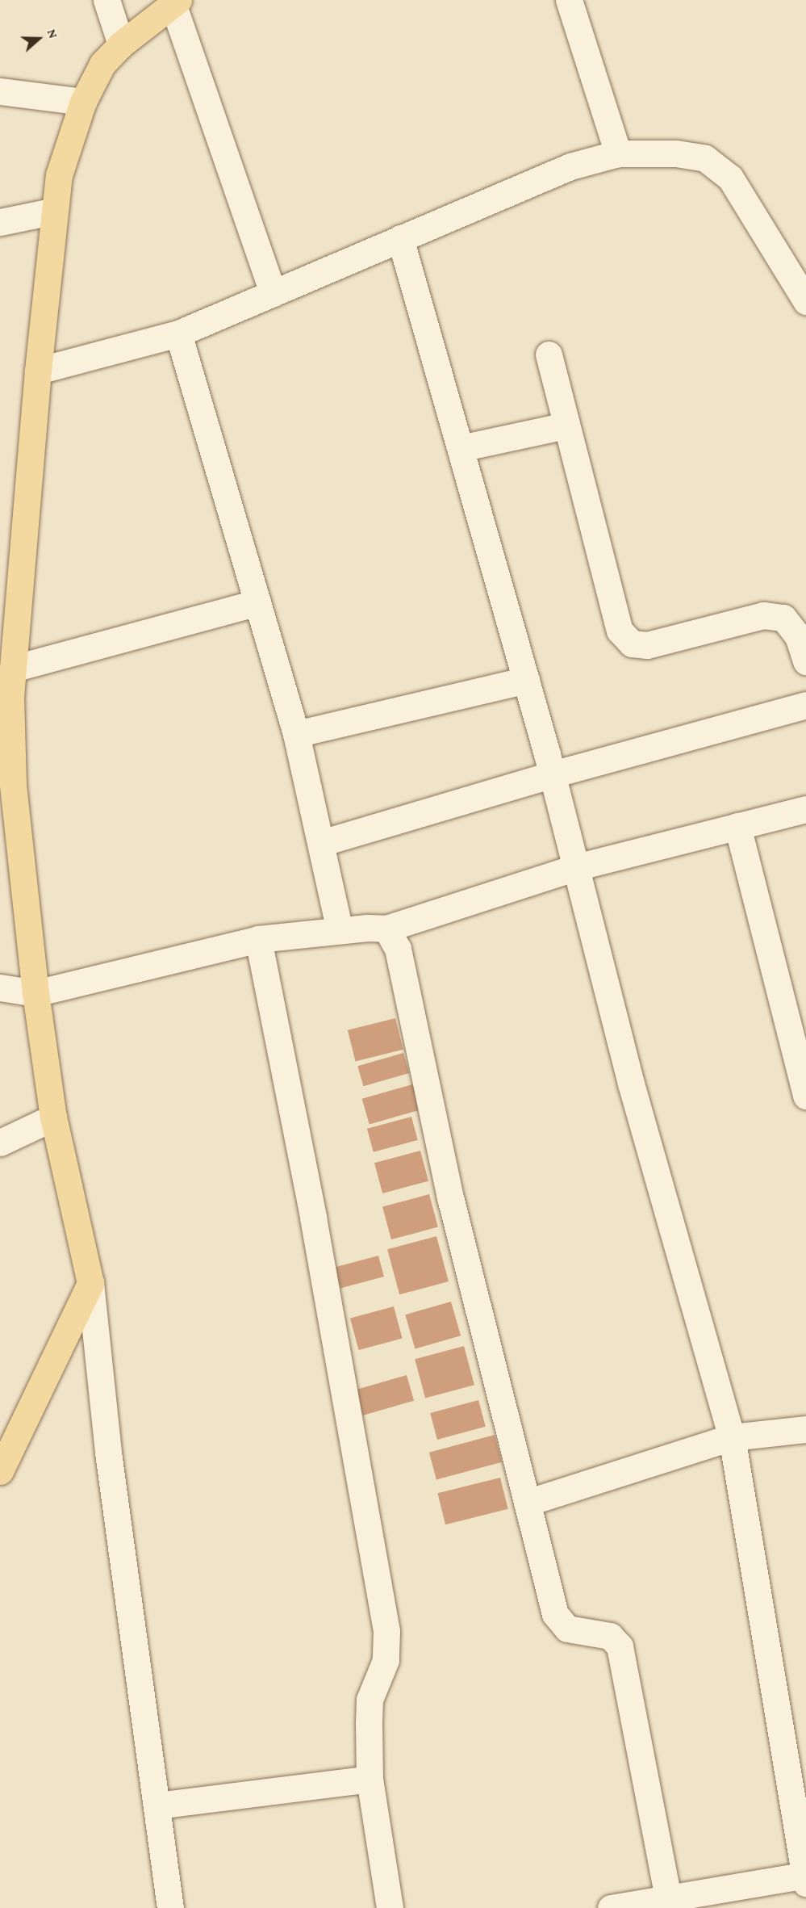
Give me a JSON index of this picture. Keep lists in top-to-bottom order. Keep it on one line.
{"north":"right"}
